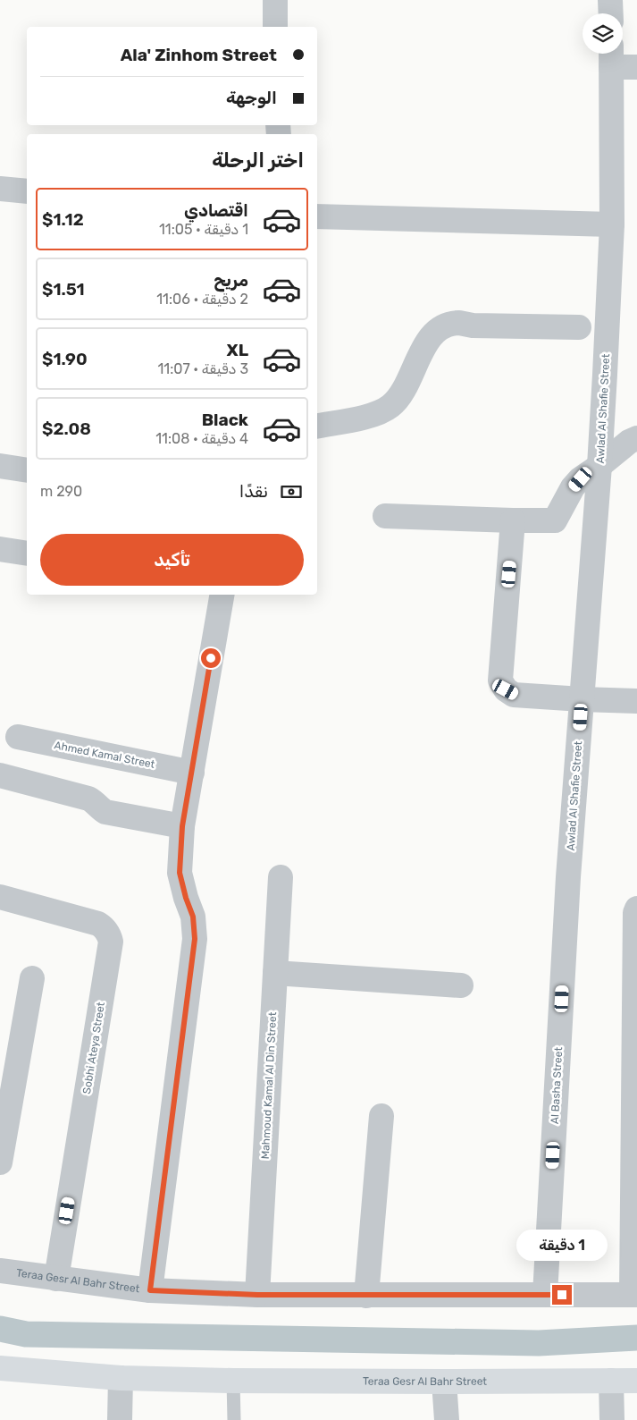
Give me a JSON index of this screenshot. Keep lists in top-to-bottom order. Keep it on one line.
{"streets":{"street":["Awlad Al Shafie Street","Ahmed Kamal Street","Sobhi Ateya Street","Mahmoud Kamal Al Din Street","Al Basha Street","Teraa Gesr Al Bahr Street"]},"crossings":[["Awlad Al Shafie Street","Al Basha Street"],["Sobhi Ateya Street","Teraa Gesr Al Bahr Street"],["Mahmoud Kamal Al Din Street","Teraa Gesr Al Bahr Street"],["Al Basha Street","Teraa Gesr Al Bahr Street"]],"page":{"banner":["Ala' Zinhom Street","الوجهة"],"heading":"اختر الرحلة","list":[{"name":"اقتصادي","note":"1 دقيقة · 11:05","value":"$1.12"},{"name":"مريح","note":"2 دقيقة · 11:06","value":"$1.51"},{"name":"XL","note":"3 دقيقة · 11:07","value":"$1.90"},{"name":"Black","note":"4 دقيقة · 11:08","value":"$2.08"}],"pay":["نقدًا","290 m"],"buttons":"تأكيد","bubble":"1 دقيقة"}}
